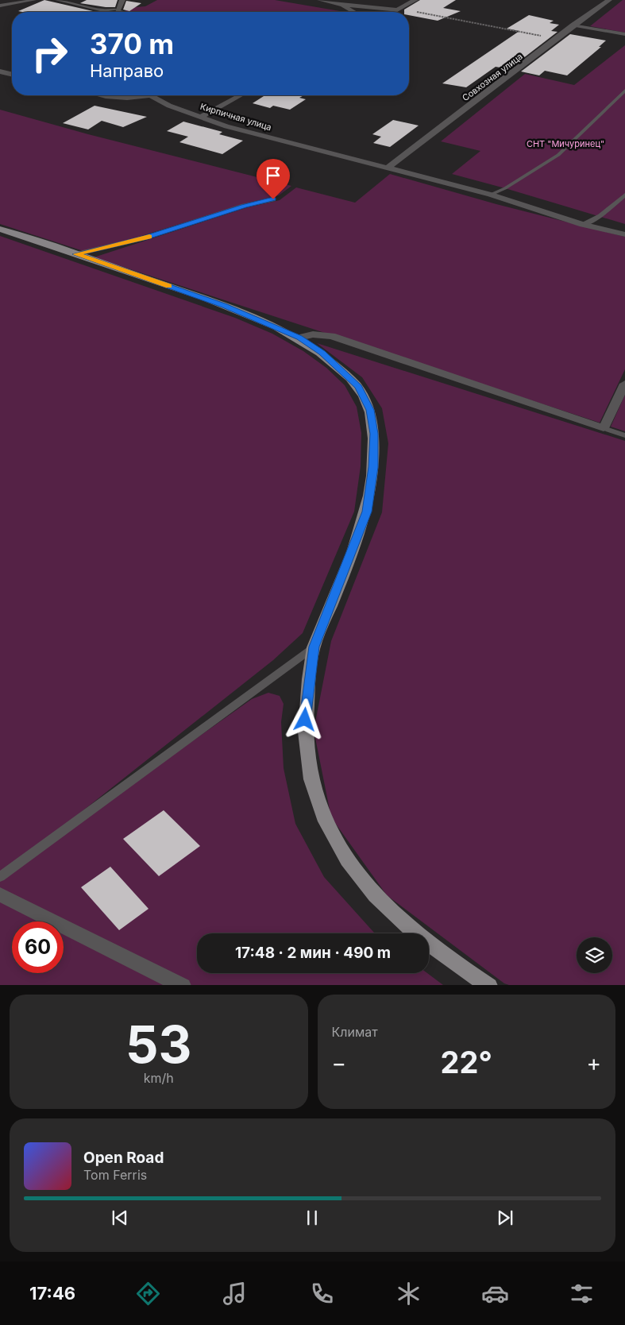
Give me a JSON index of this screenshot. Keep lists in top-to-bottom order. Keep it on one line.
{"streets":{"street":["Совхозная улица","Кирпичная улица"]},"crossings":[["Совхозная улица","Кирпичная улица"]],"parks":["СНТ \"Мичуринец\""],"page":{"turn":["370 m","Направо"],"limit":"60","trip":"17:48 · 2 мин · 490 m","tile":[["53","km/h"],"Климат"],"heat":["−","22°","+"],"song":["Open Road","Tom Ferris"],"tabs":"17:46"}}
